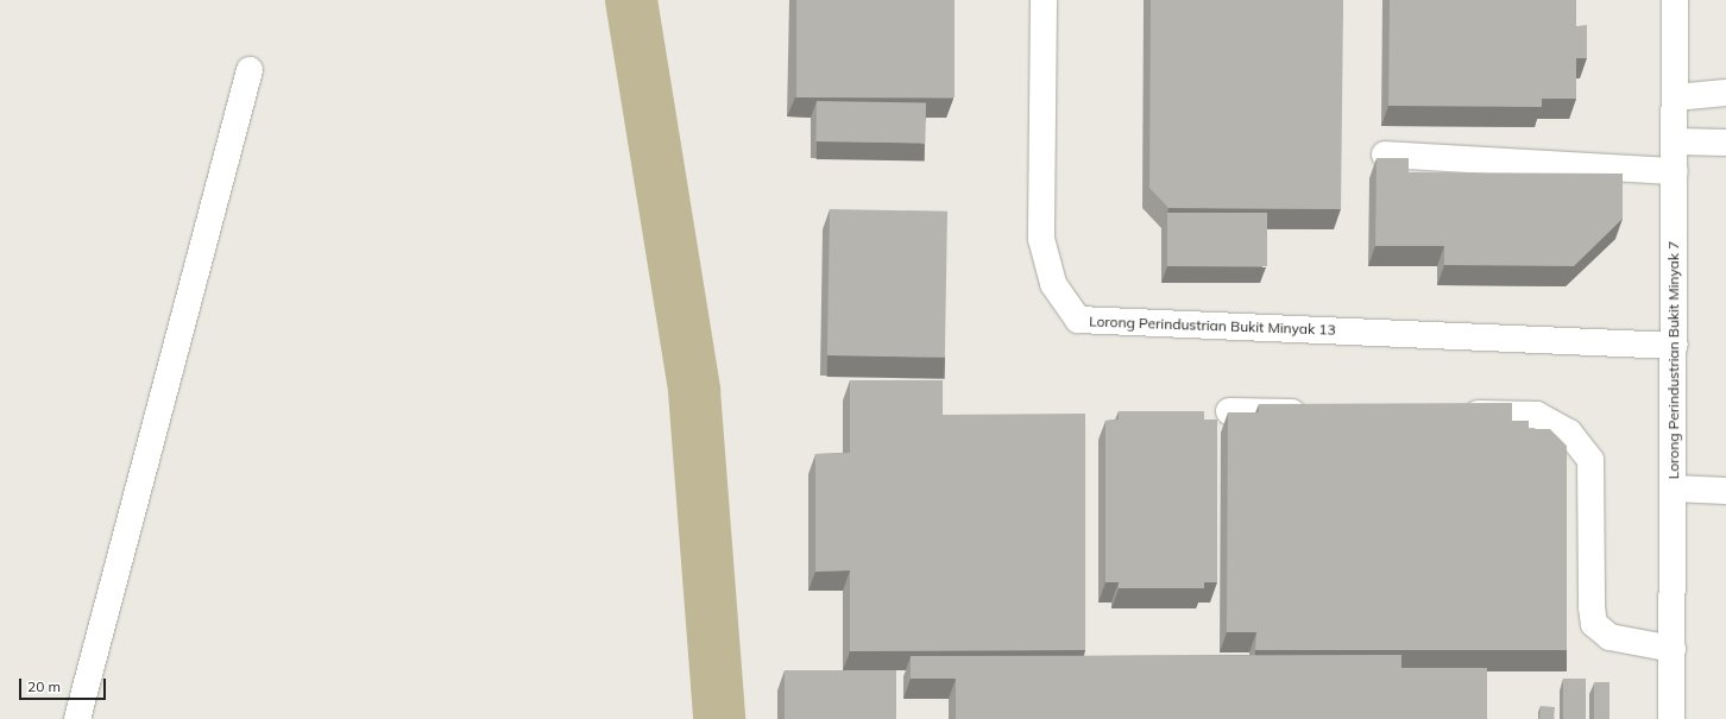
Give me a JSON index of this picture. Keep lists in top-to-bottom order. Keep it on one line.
{"streets":{"street":["Lorong Perindustrian Bukit Minyak 13","Lorong Perindustrian Bukit Minyak 7"]},"crossings":[["Lorong Perindustrian Bukit Minyak 13","Lorong Perindustrian Bukit Minyak 7"]],"scale_bar":"20 m"}
